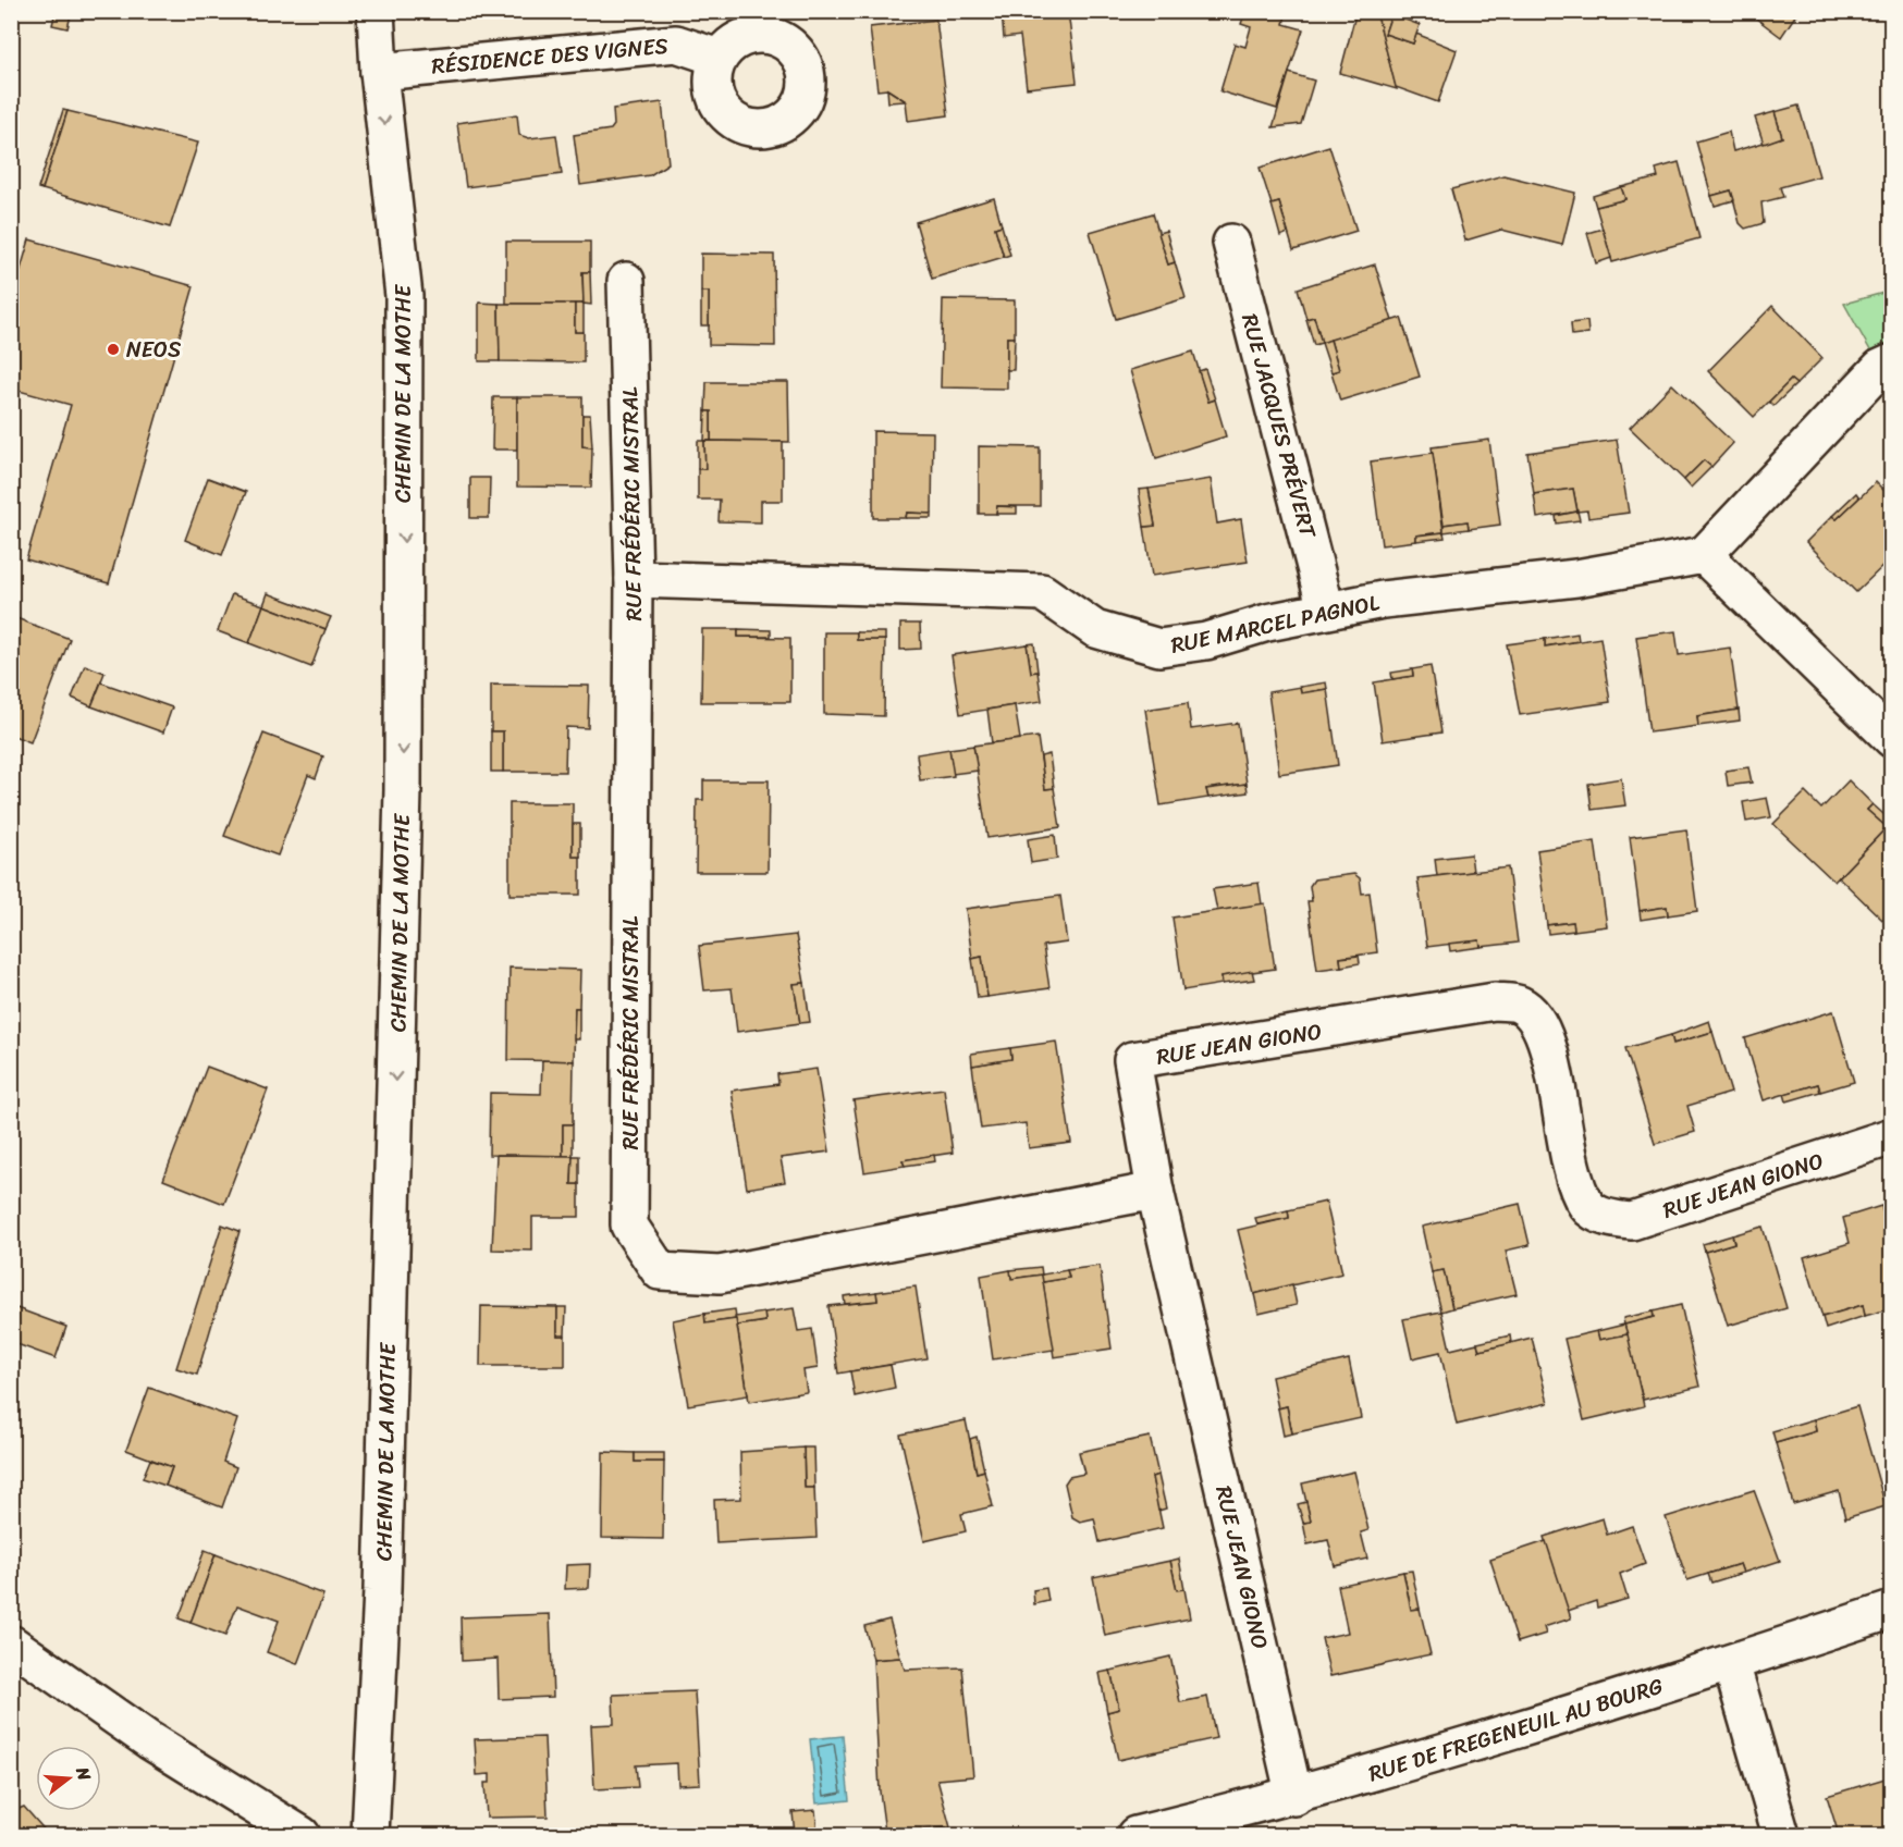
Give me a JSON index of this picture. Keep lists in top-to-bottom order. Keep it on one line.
{"streets":{"street":["RÉSIDENCE DES VIGNES","CHEMIN DE LA MOTHE","RUE JACQUES PRÉVERT","RUE FRÉDÉRIC MISTRAL","RUE MARCEL PAGNOL","RUE JEAN GIONO","RUE DE FREGENEUIL AU BOURG"]},"crossings":[["RÉSIDENCE DES VIGNES","CHEMIN DE LA MOTHE"],["RUE JACQUES PRÉVERT","RUE MARCEL PAGNOL"],["RUE FRÉDÉRIC MISTRAL","RUE MARCEL PAGNOL"],["RUE FRÉDÉRIC MISTRAL","RUE JEAN GIONO"],["RUE JEAN GIONO","RUE DE FREGENEUIL AU BOURG"]],"one_way":["CHEMIN DE LA MOTHE"],"places":["NEOS"],"north":"right"}
